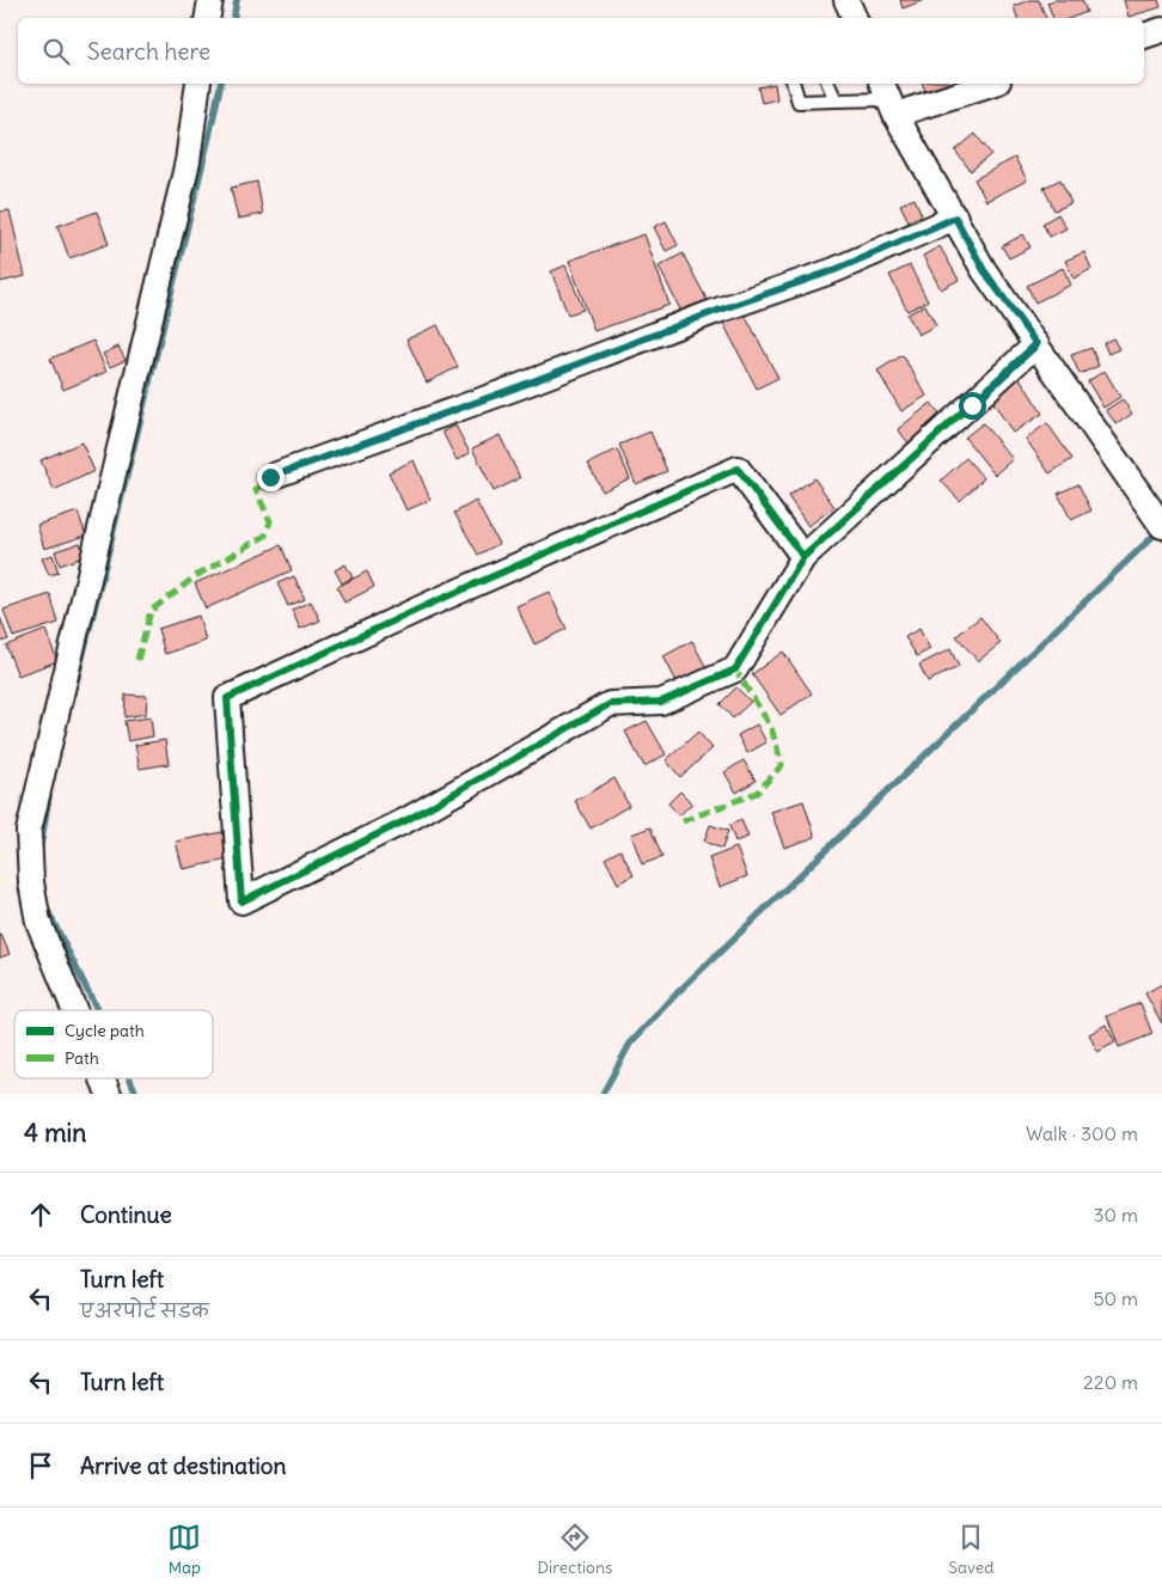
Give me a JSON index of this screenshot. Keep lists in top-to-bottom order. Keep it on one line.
{"legend":["Cycle path","Path"],"page":{"search":"Search here","heading":["4 min","Walk · 300 m"],"list":[["Continue","30 m"],["Turn left","एअरपोर्ट सडक","50 m"],["Turn left","220 m"],"Arrive at destination"],"nav":["Map","Directions","Saved"]}}
